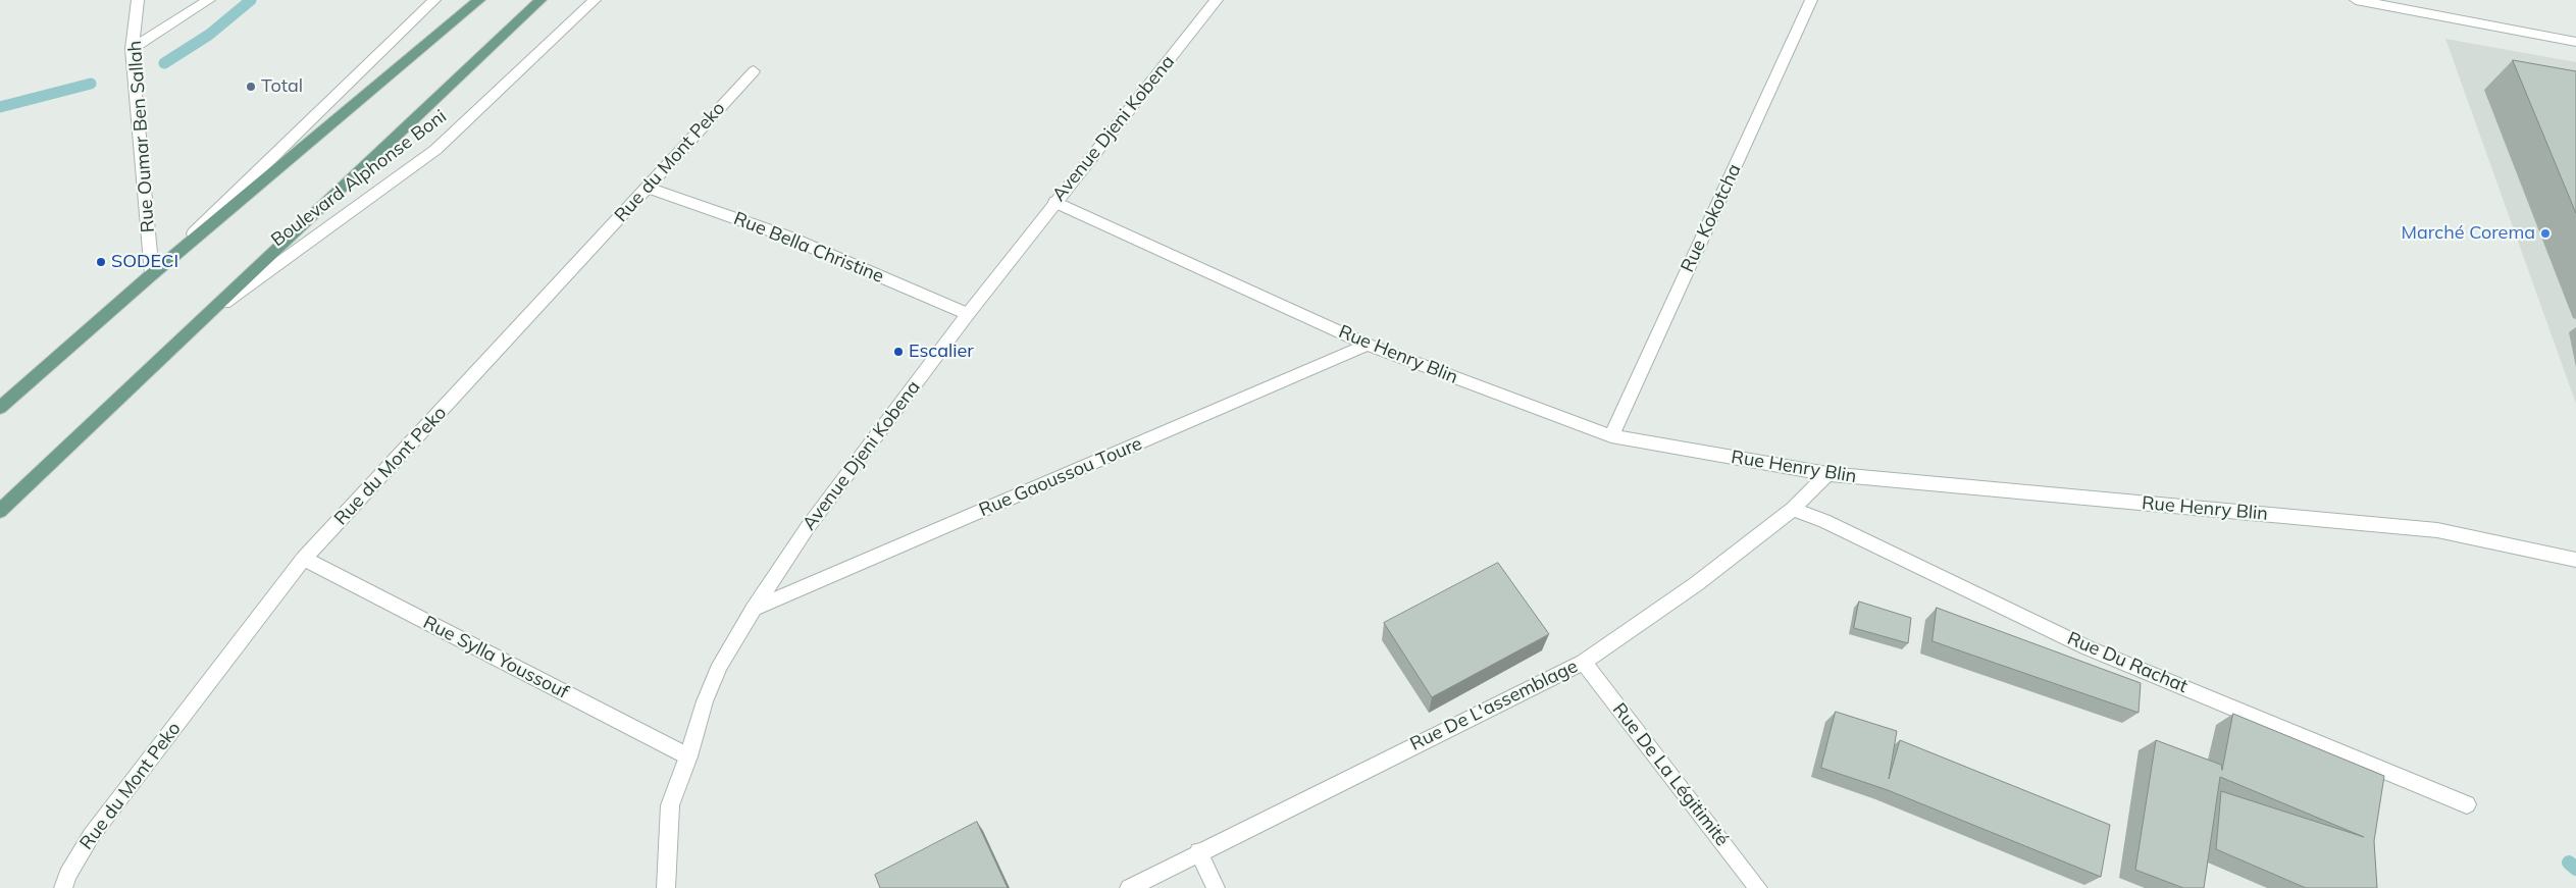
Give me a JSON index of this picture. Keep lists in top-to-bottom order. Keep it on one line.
{"streets":{"main road":["Boulevard Alphonse Boni"],"street":["Avenue Djeni Kobena","Rue Oumar Ben Sallah","Rue du Mont Peko","Rue Kokotcha","Rue Bella Christine","Rue Henry Blin","Rue Gaoussou Toure","Rue Sylla Youssouf","Rue Du Rachat","Rue De L'assemblage","Rue De La Légitimité"]},"crossings":[["Avenue Djeni Kobena","Rue Bella Christine"],["Avenue Djeni Kobena","Rue Henry Blin"],["Avenue Djeni Kobena","Rue Gaoussou Toure"],["Avenue Djeni Kobena","Rue Sylla Youssouf"],["Rue du Mont Peko","Rue Bella Christine"],["Rue du Mont Peko","Rue Sylla Youssouf"],["Rue Kokotcha","Rue Henry Blin"],["Rue Henry Blin","Rue Gaoussou Toure"],["Rue Henry Blin","Rue De L'assemblage"],["Rue Du Rachat","Rue De L'assemblage"],["Rue De L'assemblage","Rue De La Légitimité"]],"places":["Total","Marché Corema","SODECI","Escalier"]}
